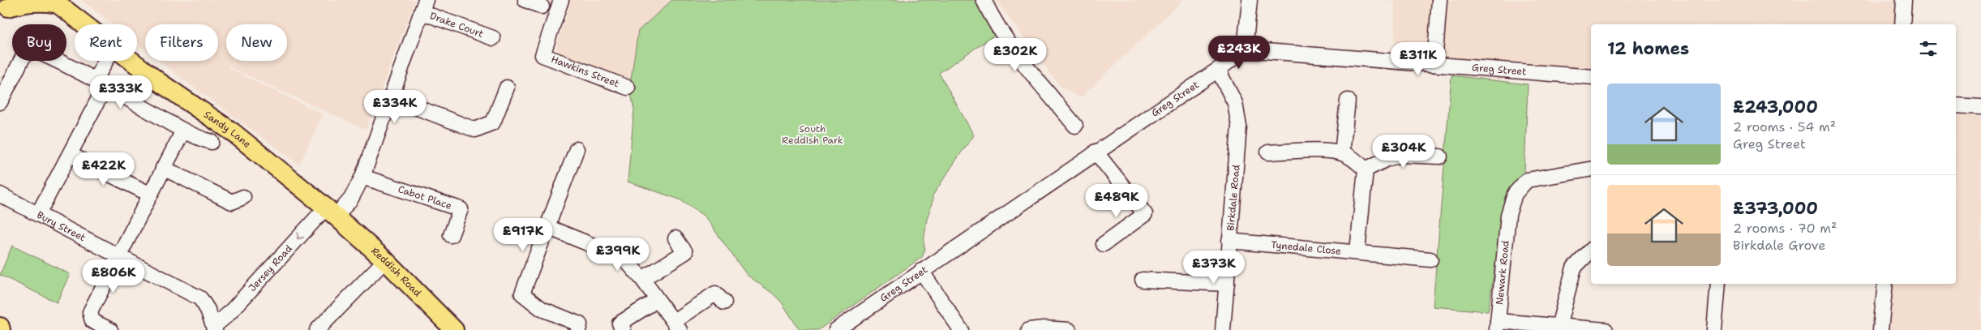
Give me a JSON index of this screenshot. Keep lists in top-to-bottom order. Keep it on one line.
{"streets":{"main road":["Sandy Lane","Reddish Road"],"street":["Drake Court","Greg Street","Hawkins Street","Cabot Place","Birkdale Road","Bury Street","Tynedale Close","Jersey Road","Newark Road"]},"crossings":[["Drake Court","Jersey Road"],["Greg Street","Birkdale Road"],["Sandy Lane","Jersey Road"],["Sandy Lane","Reddish Road"],["Cabot Place","Jersey Road"],["Birkdale Road","Tynedale Close"],["Bury Street","Jersey Road"],["Jersey Road","Reddish Road"]],"parks":["South Reddish Park"],"page":{"chip":["Buy","Rent","Filters","New"],"heading":"12 homes","price":["£243K","£302K","£311K","£333K","£334K","£304K","£422K","£489K","£917K","£399K","£373K","£806K"],"list":[{"name":"£243,000","note":"2 rooms · 54 m² · Greg Street"},{"name":"£373,000","note":"2 rooms · 70 m² · Birkdale Grove"}]}}
